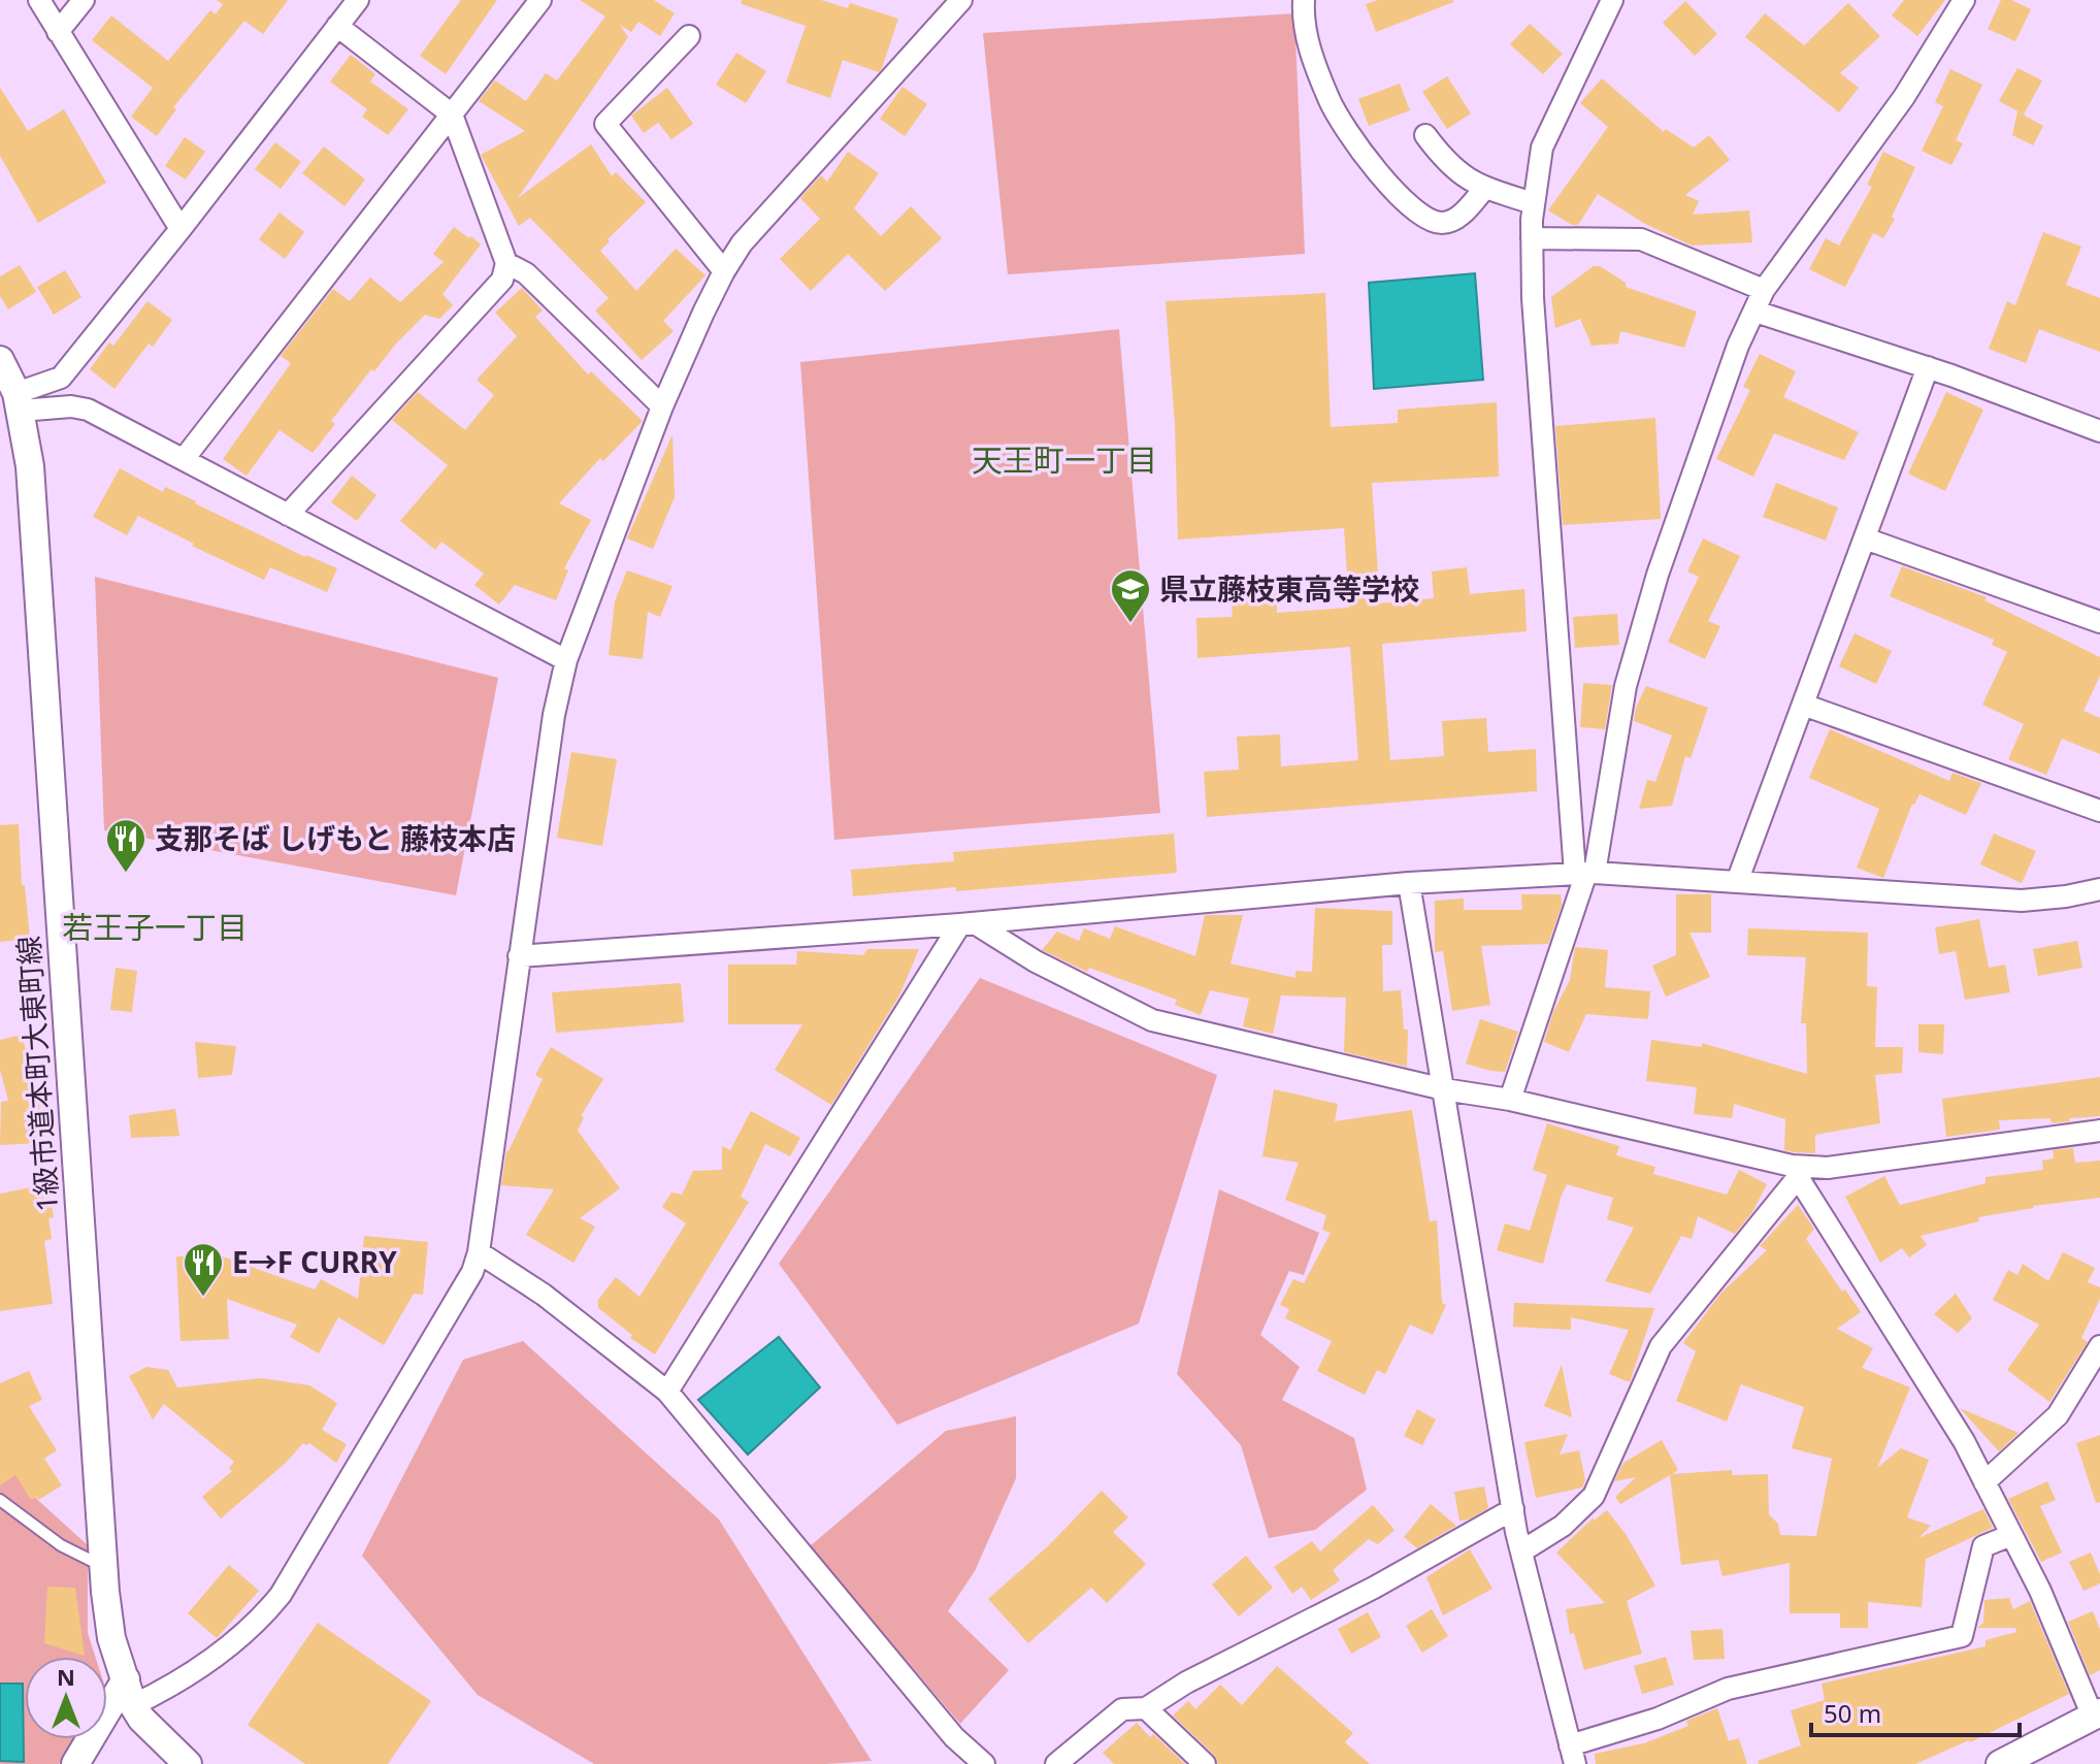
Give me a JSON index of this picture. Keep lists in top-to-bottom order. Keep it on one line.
{"streets":{"street":["1級市道本町大東町線"]},"districts":["天王町一丁目","若王子一丁目"],"places":{"school or university":["県立藤枝東高等学校"],"restaurant":["支那そば しげもと 藤枝本店","E→F CURRY"]},"scale_bar":"50 m","north":"top"}
